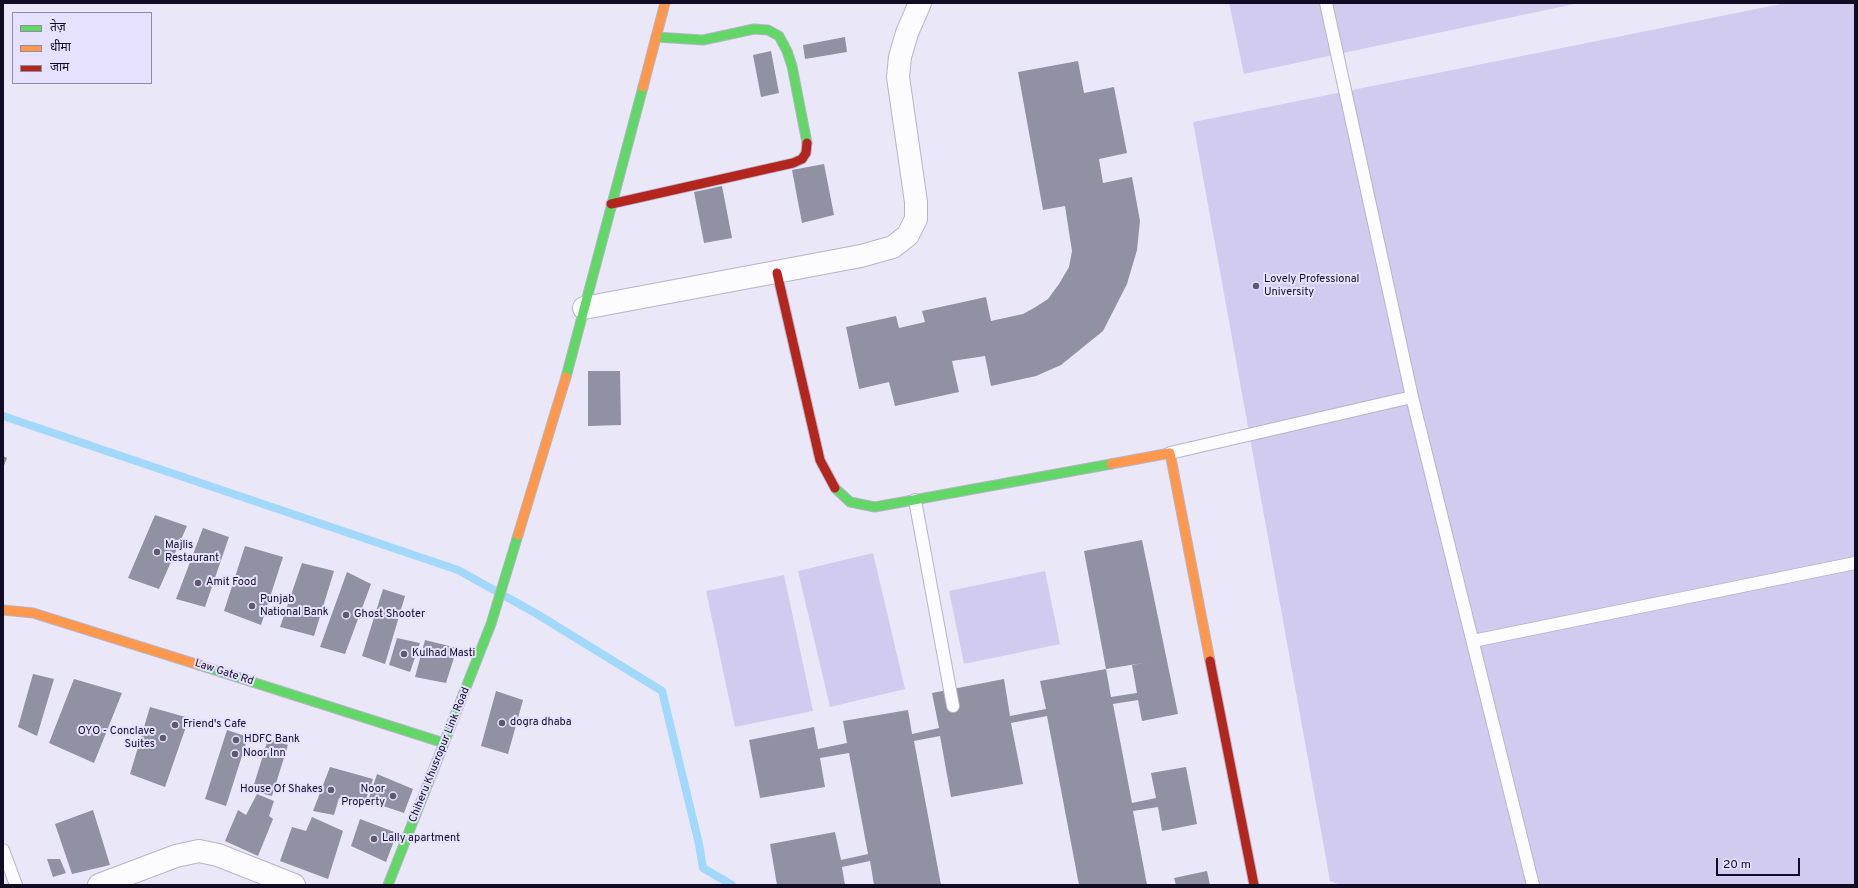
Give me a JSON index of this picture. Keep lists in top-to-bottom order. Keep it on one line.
{"streets":{"street":["Law Gate Rd","Chiheru Khusropur Link Road"]},"crossings":[["Law Gate Rd","Chiheru Khusropur Link Road"]],"places":["Lovely Professional University","Majlis Restaurant","Amit Food","Punjab National Bank","Ghost Shooter","Kulhad Masti","dogra dhaba","Friend's Cafe","OYO - Conclave Suites","HDFC Bank","Noor Inn","House Of Shakes","Noor Property","Lally apartment"],"legend":["तेज़","धीमा","जाम"],"scale_bar":"20 m"}
